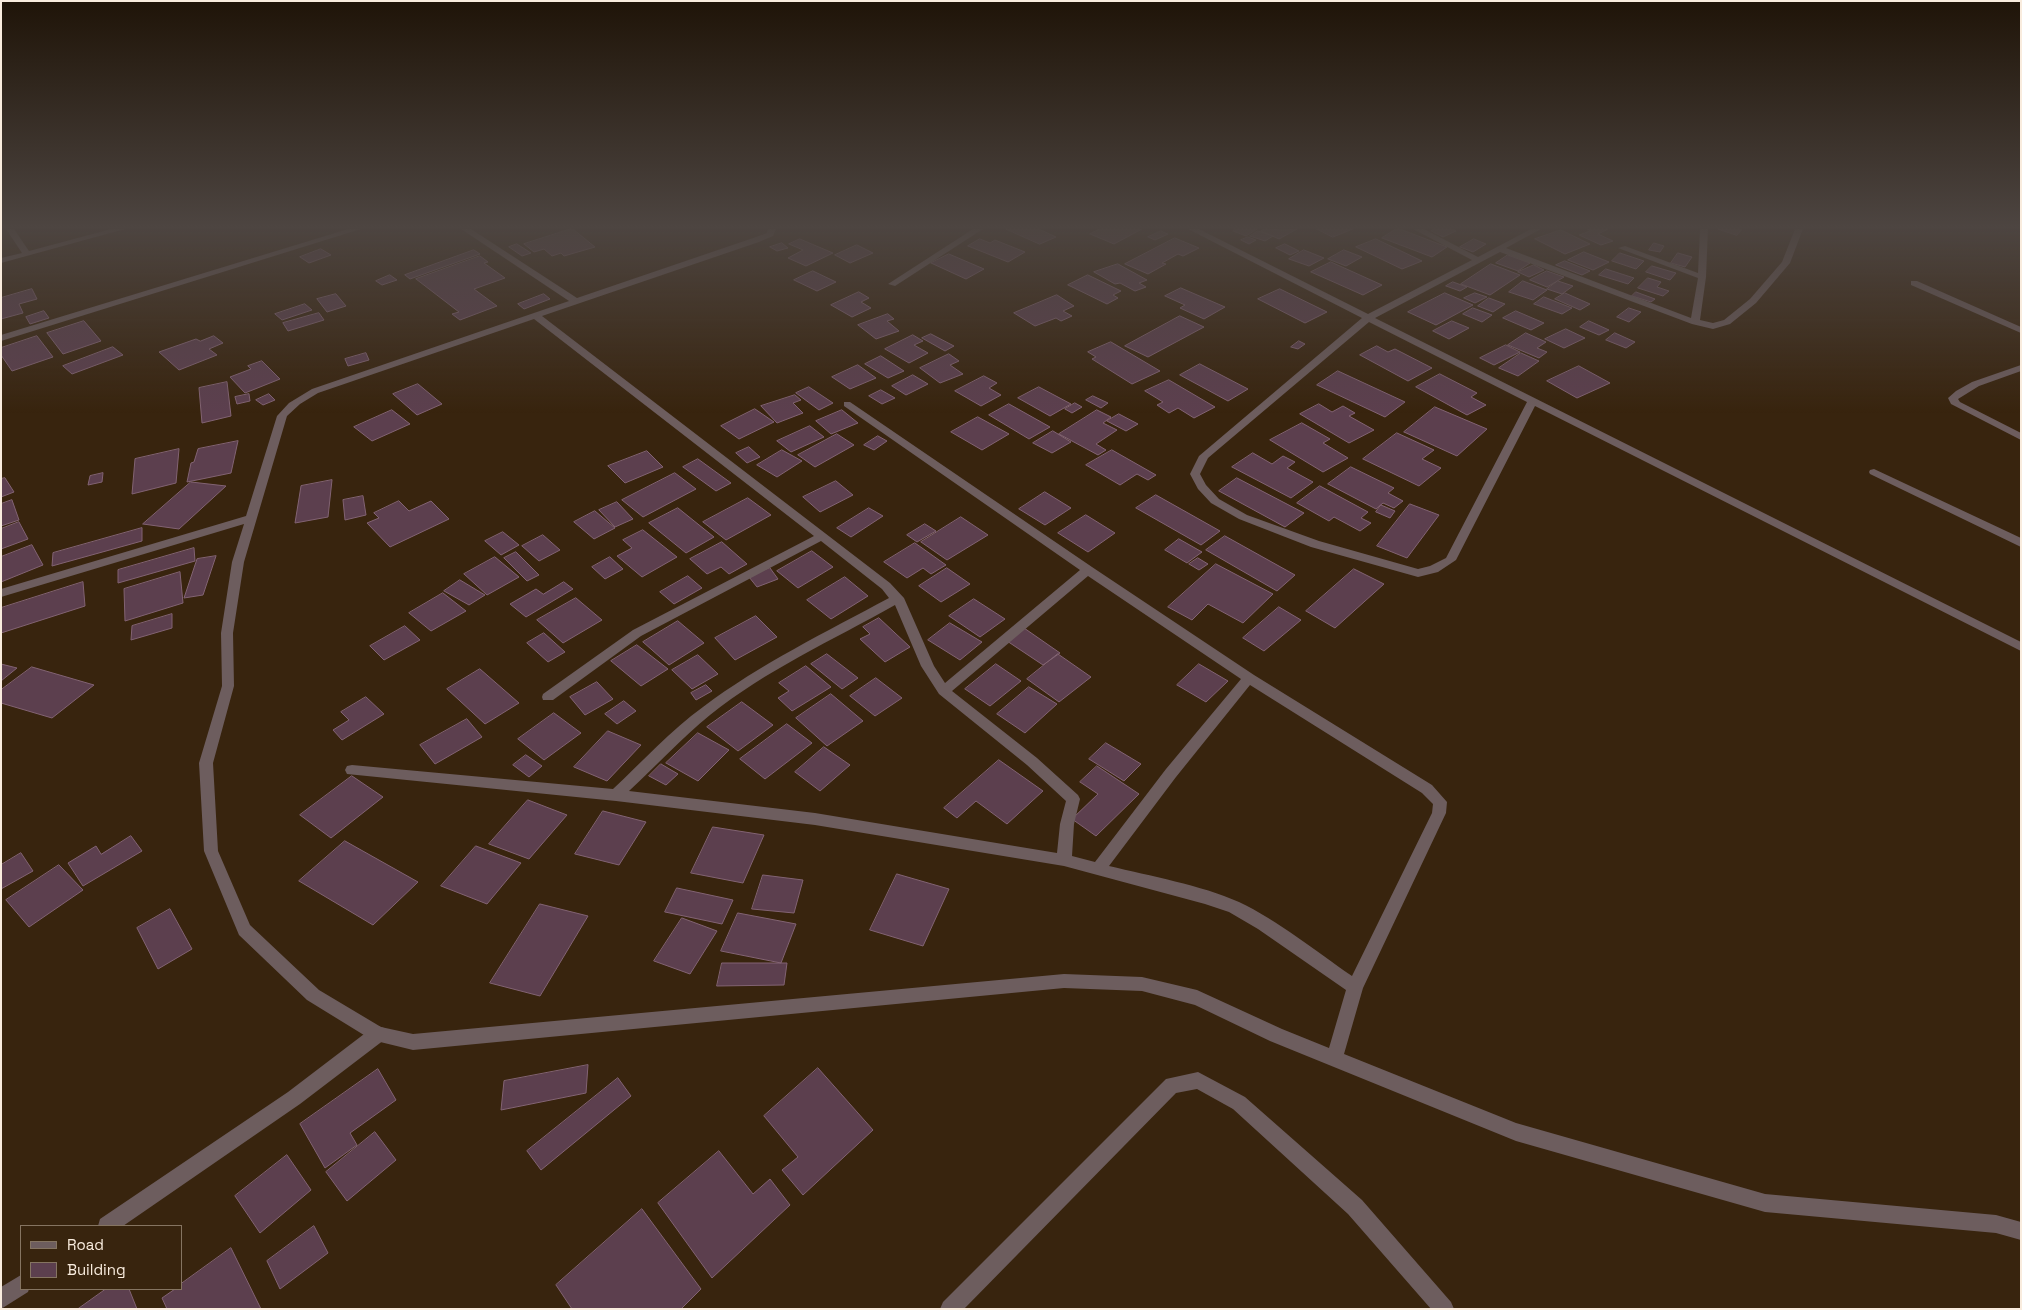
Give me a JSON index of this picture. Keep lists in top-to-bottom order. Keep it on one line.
{"legend":["Road","Building"]}
